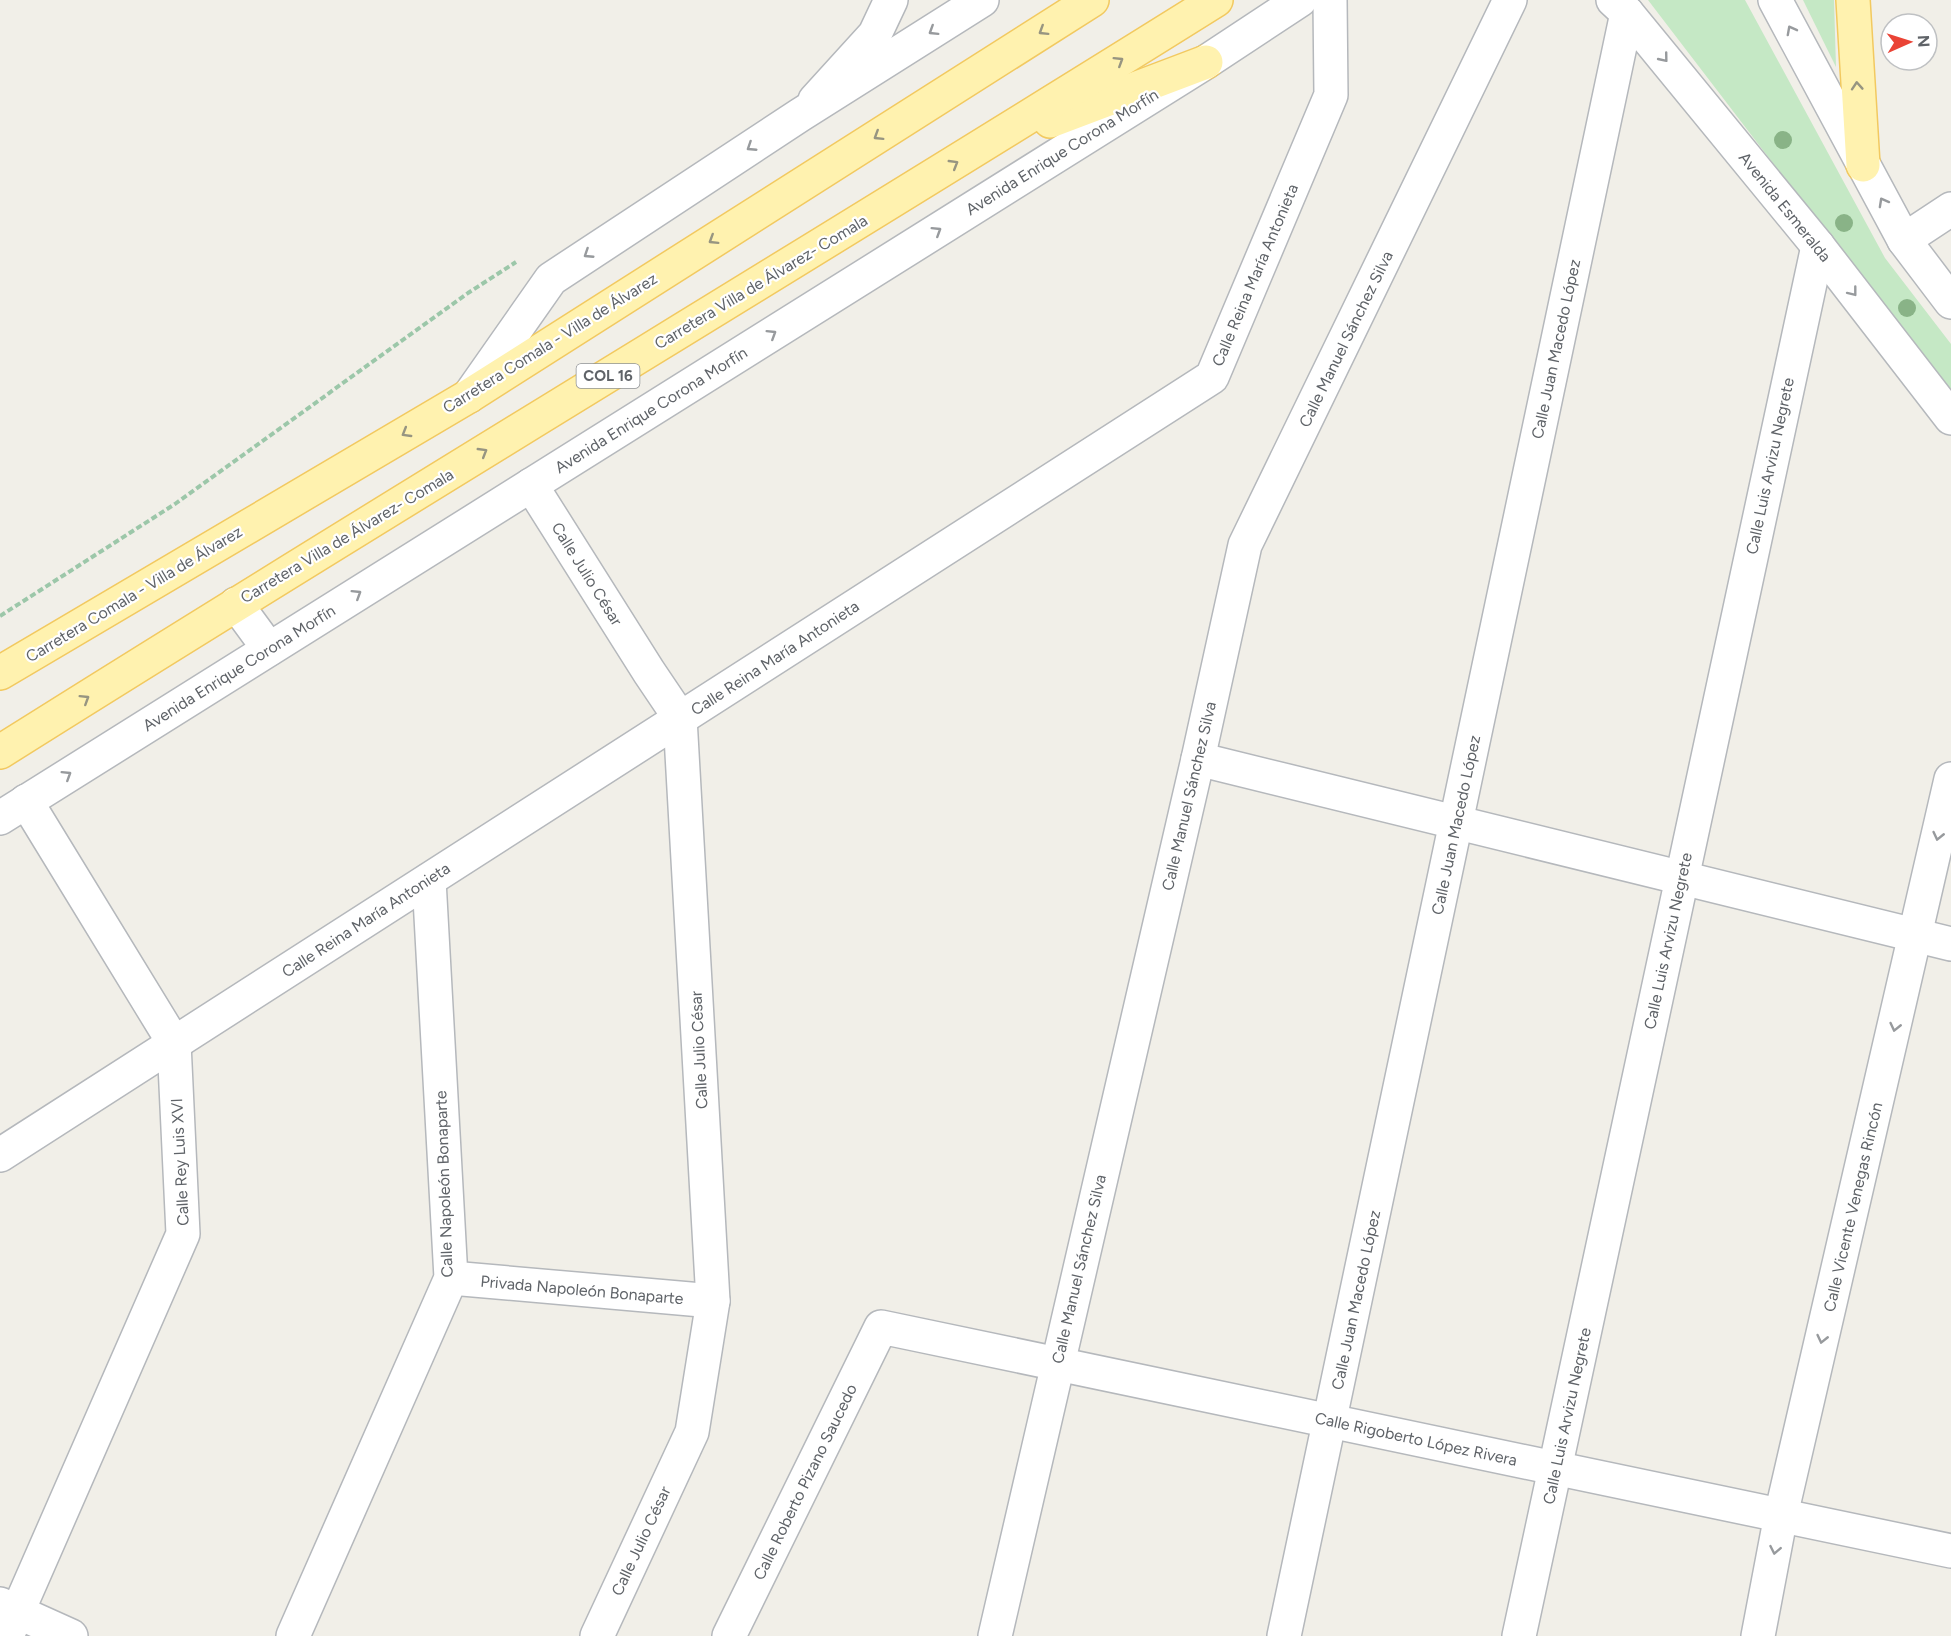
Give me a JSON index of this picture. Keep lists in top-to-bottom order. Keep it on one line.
{"streets":{"main road":["Carretera Villa de Álvarez- Comala","Carretera Comala - Villa de Álvarez","COL 16"],"street":["Avenida Enrique Corona Morfín","Avenida Esmeralda","Calle Reina María Antonieta","Calle Manuel Sánchez Silva","Calle Juan Macedo López","Calle Luis Arvizu Negrete","Calle Julio César","Calle Rey Luis XVI","Calle Napoleón Bonaparte","Calle Vicente Venegas Rincón","Privada Napoleón Bonaparte","Calle Rigoberto López Rivera","Calle Roberto Pizano Saucedo"]},"crossings":[["Avenida Enrique Corona Morfín","Calle Julio César"],["Avenida Enrique Corona Morfín","Calle Rey Luis XVI"],["Avenida Esmeralda","Calle Juan Macedo López"],["Avenida Esmeralda","Calle Luis Arvizu Negrete"],["Calle Reina María Antonieta","Calle Julio César"],["Calle Reina María Antonieta","Calle Rey Luis XVI"],["Calle Reina María Antonieta","Calle Napoleón Bonaparte"],["Calle Manuel Sánchez Silva","Calle Rigoberto López Rivera"],["Calle Juan Macedo López","Calle Rigoberto López Rivera"],["Calle Luis Arvizu Negrete","Calle Rigoberto López Rivera"],["Calle Julio César","Privada Napoleón Bonaparte"],["Calle Napoleón Bonaparte","Privada Napoleón Bonaparte"],["Calle Vicente Venegas Rincón","Calle Rigoberto López Rivera"],["Calle Rigoberto López Rivera","Calle Roberto Pizano Saucedo"]],"one_way":["Carretera Villa de Álvarez- Comala","Carretera Comala - Villa de Álvarez","Calle Vicente Venegas Rincón"],"north":"right"}
